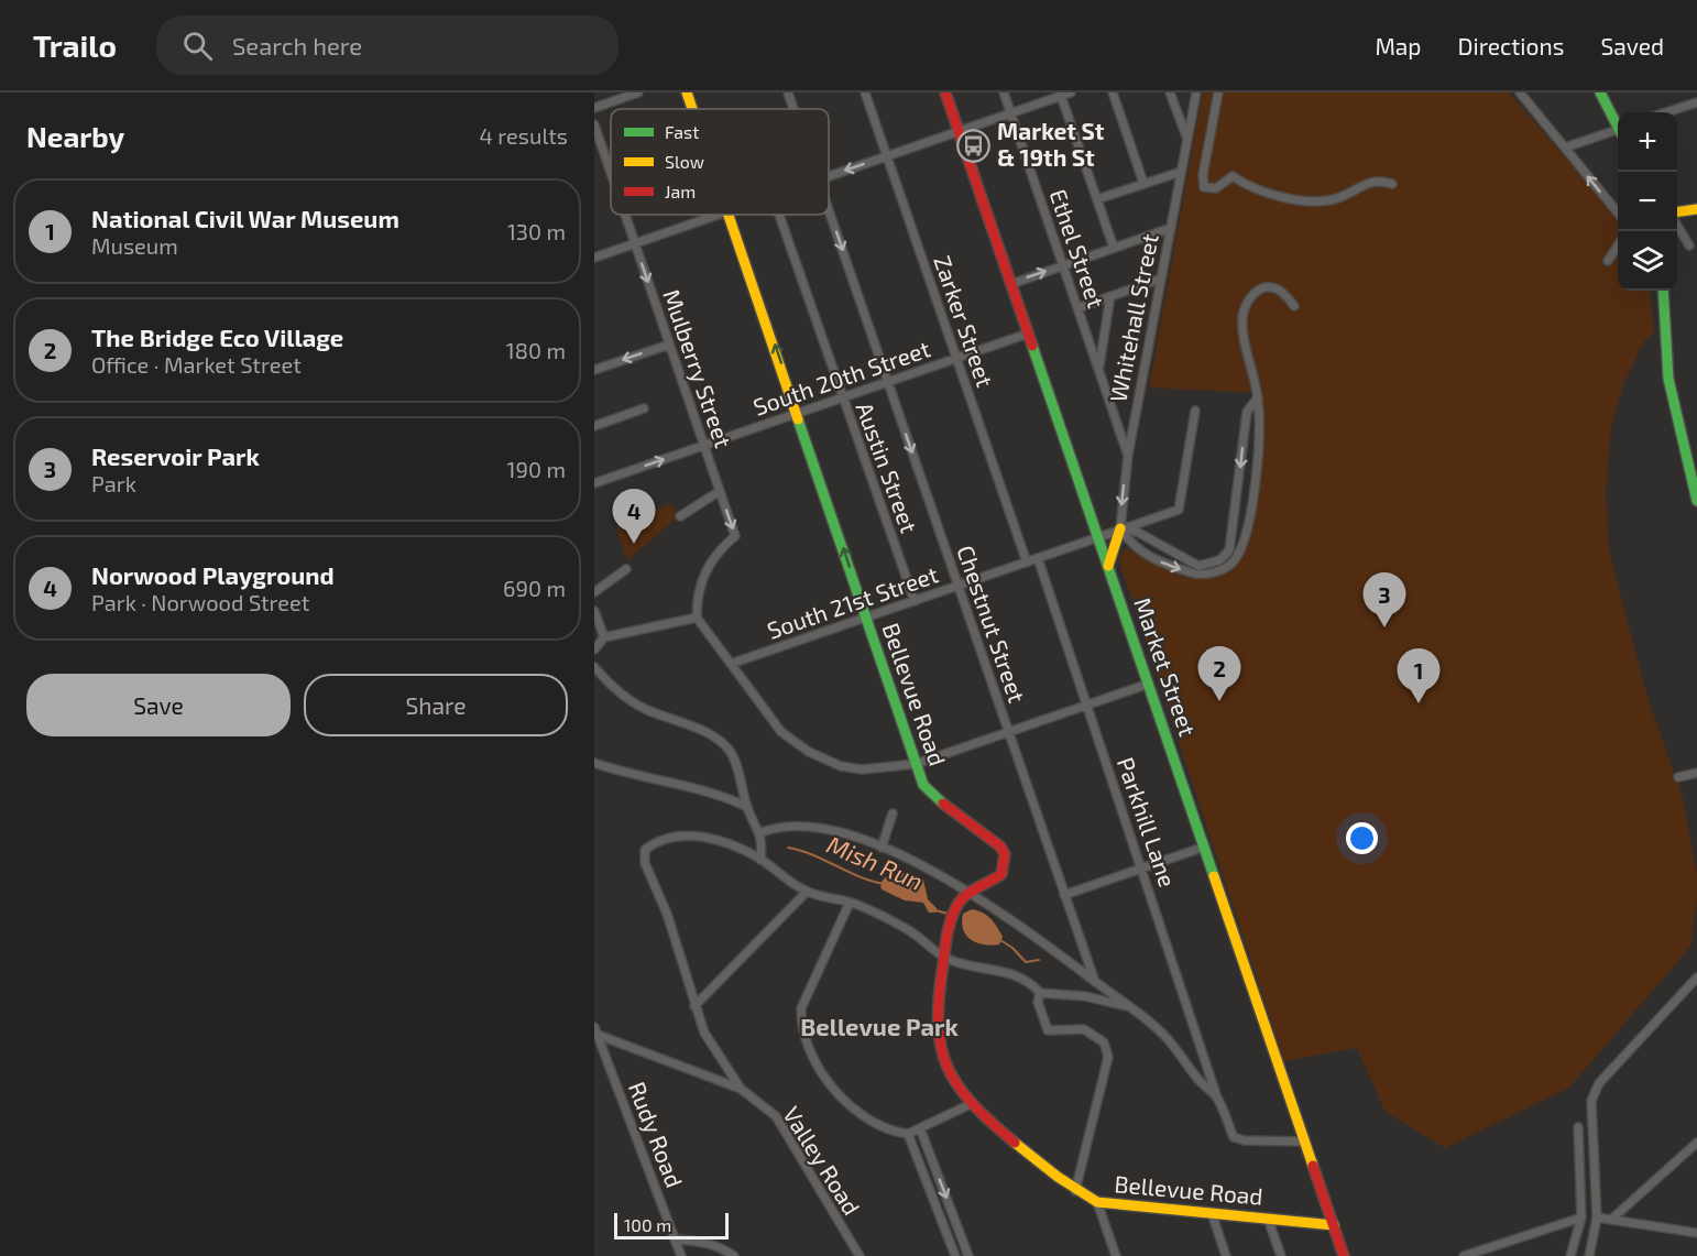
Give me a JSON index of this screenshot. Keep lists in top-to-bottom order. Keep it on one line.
{"streets":{"street":["Ethel Street","Whitehall Street","Zarker Street","Mulberry Street","South 20th Street","Austin Street","South 21st Street","Chestnut Street","Market Street","Bellevue Road","Parkhill Lane","Rudy Road","Valley Road"]},"crossings":[["Ethel Street","Whitehall Street"],["Zarker Street","South 20th Street"],["Zarker Street","South 21st Street"],["Mulberry Street","South 20th Street"],["South 20th Street","Austin Street"],["South 20th Street","Chestnut Street"],["South 20th Street","Market Street"],["South 20th Street","Bellevue Road"],["Austin Street","South 21st Street"],["South 21st Street","Chestnut Street"],["South 21st Street","Market Street"],["South 21st Street","Bellevue Road"],["South 21st Street","Parkhill Lane"],["Market Street","Bellevue Road"],["Rudy Road","Valley Road"]],"one_way":["Mulberry Street","Chestnut Street"],"districts":["Bellevue Park"],"water":["Mish Run"],"places":{"bus stop":["Market St & 19th St"]},"legend":["Fast","Slow","Jam"],"scale_bar":"100 m","page":{"header":"Trailo","search":"Search here","nav":["Map","Directions","Saved"],"heading":["Nearby","4 results"],"map_buttons":["+","−"],"list":[{"mark":"1","name":"National Civil War Museum","note":"Museum","value":"130 m"},{"mark":"2","name":"The Bridge Eco Village","note":"Office · Market Street","value":"180 m"},{"mark":"3","name":"Reservoir Park","note":"Park","value":"190 m"},{"mark":"4","name":"Norwood Playground","note":"Park · Norwood Street","value":"690 m"}],"pins":["4","3","2","1"],"buttons":["Save","Share"],"scale":"100 m"}}
